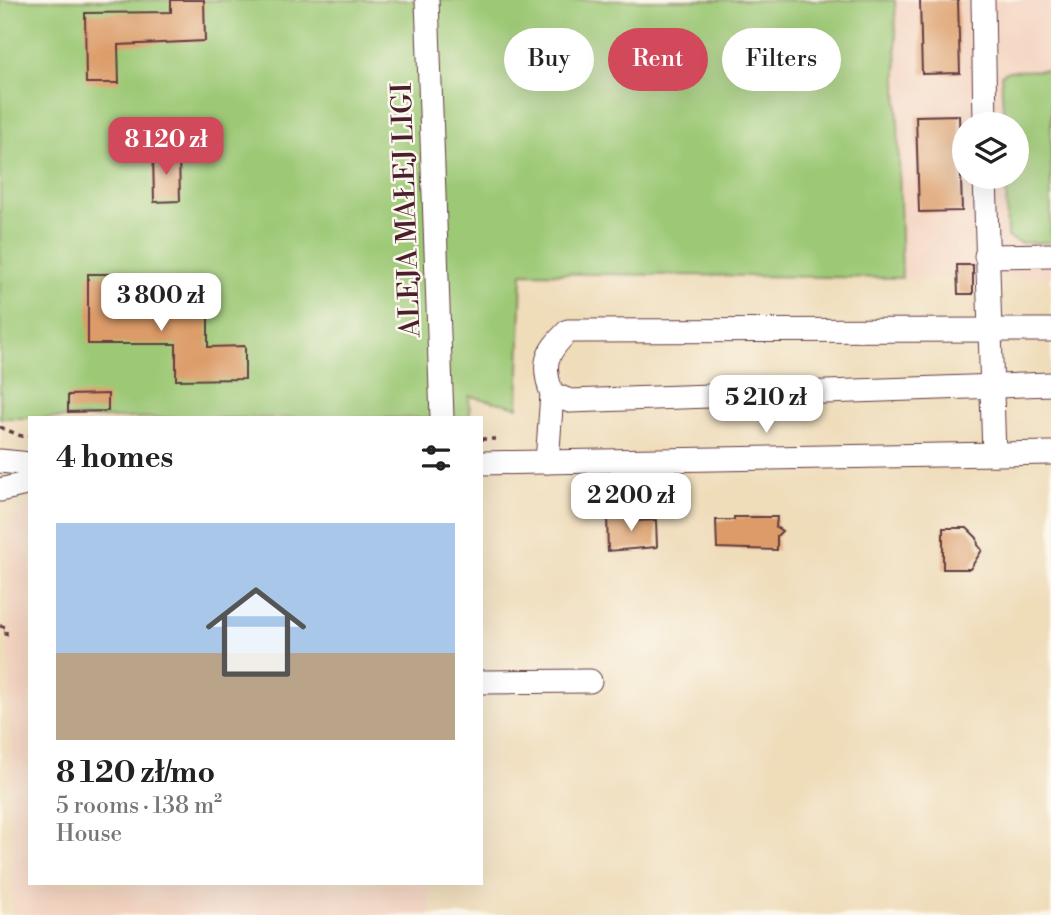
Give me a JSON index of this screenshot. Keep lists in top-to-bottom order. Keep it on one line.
{"streets":{"street":["ALEJA MAŁEJ LIGI"]},"page":{"chip":["Buy","Rent","Filters"],"price":["8 120 zł","3 800 zł","5 210 zł","2 200 zł"],"heading":"4 homes","list":[{"name":"8 120 zł/mo","note":"5 rooms · 138 m² · House"}]}}
